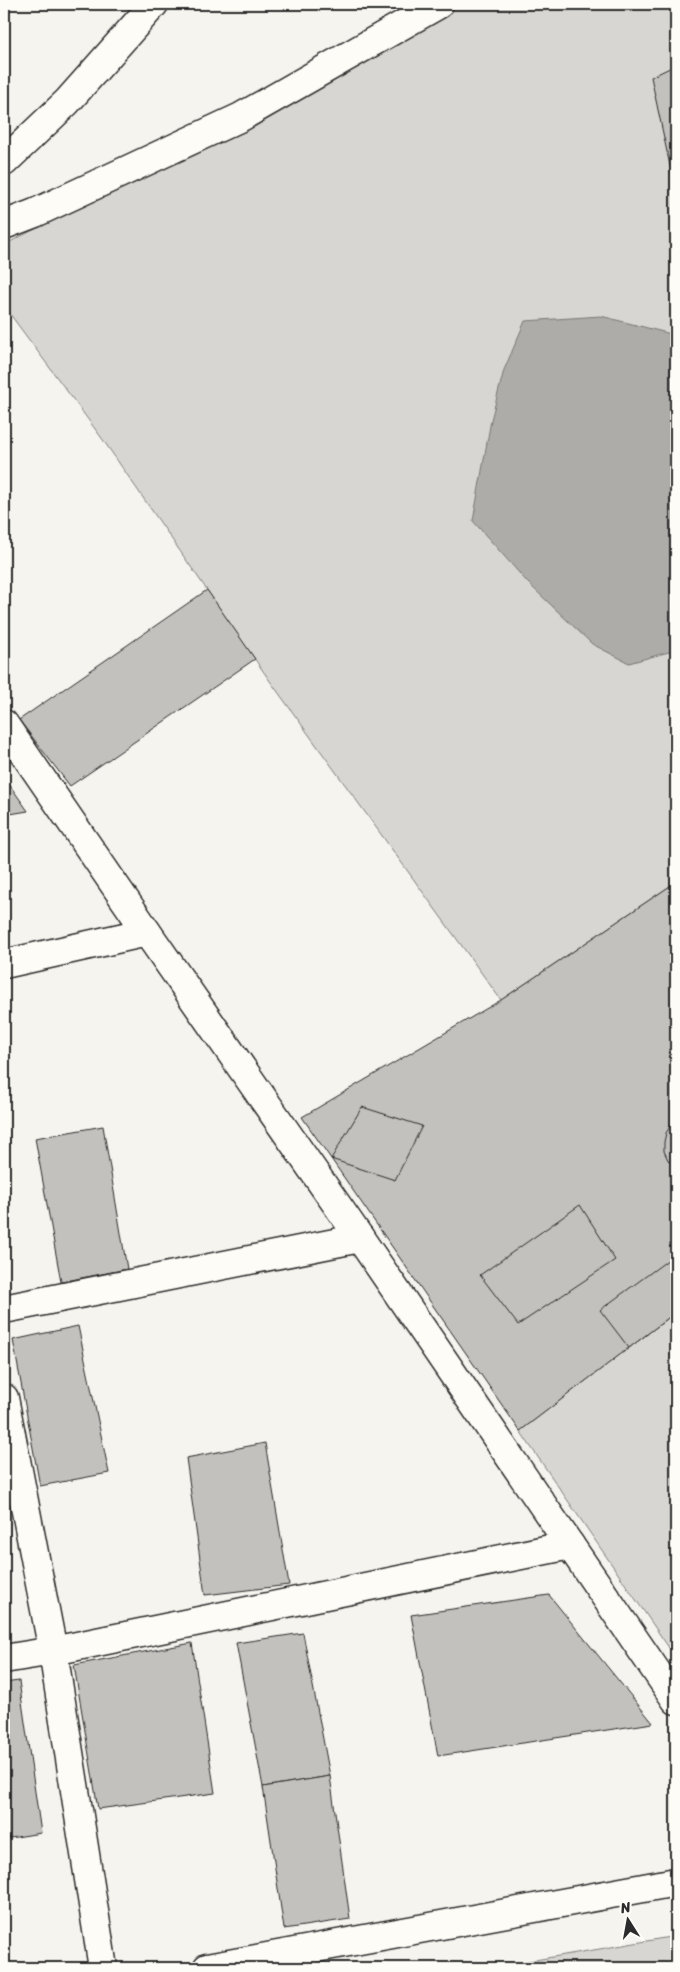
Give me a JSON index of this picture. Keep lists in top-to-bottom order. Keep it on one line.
{"north":"top"}
